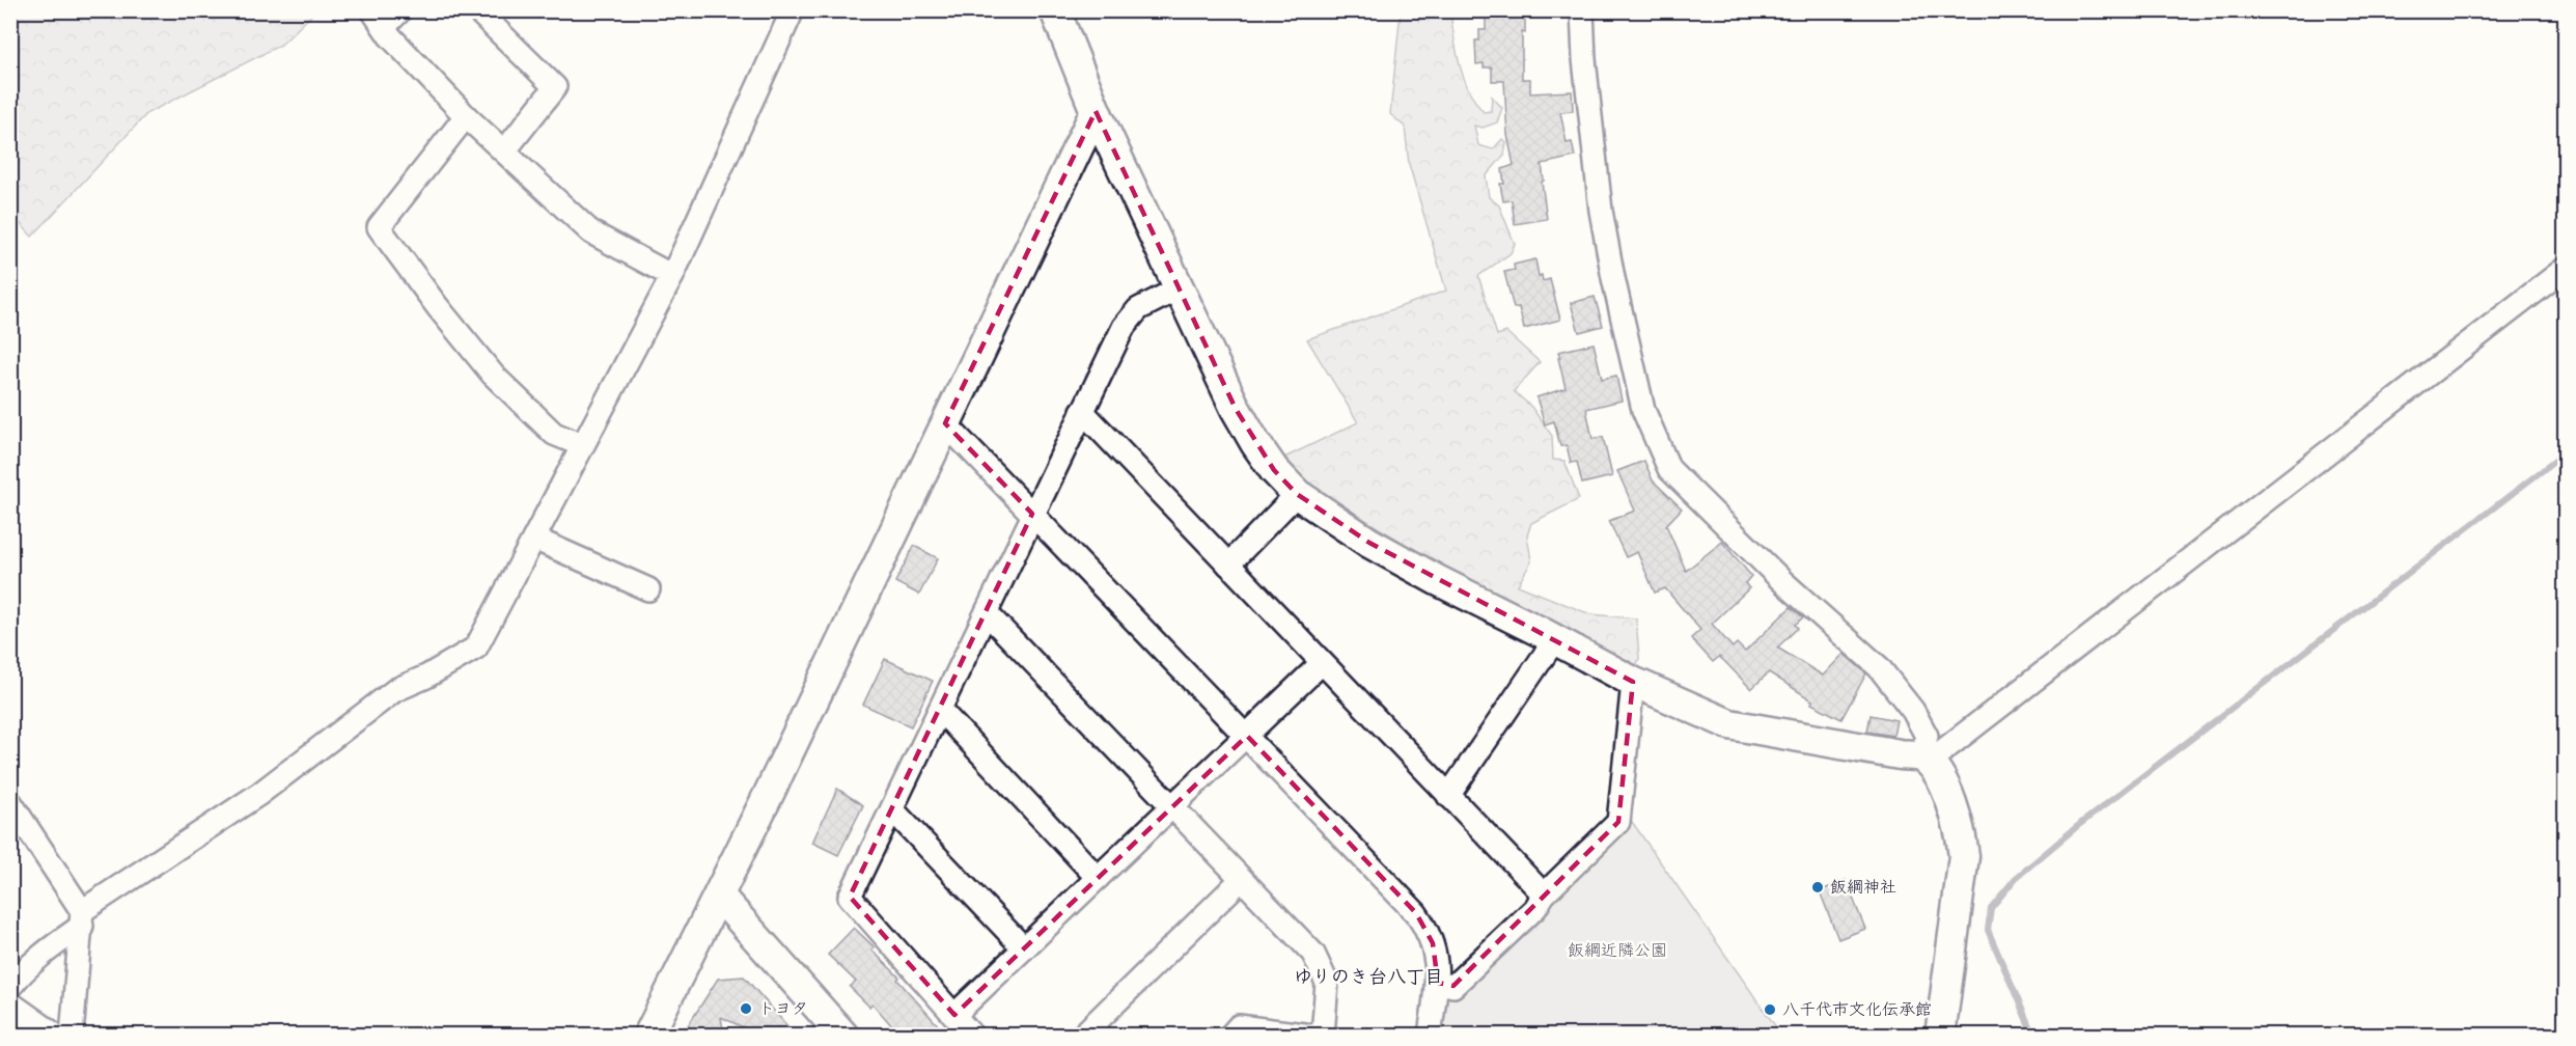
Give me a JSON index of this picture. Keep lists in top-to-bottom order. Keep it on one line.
{"districts":["ゆりのき台八丁目"],"parks":["飯綱近隣公園"],"places":["飯綱神社","トヨタ","八千代市文化伝承館"]}
